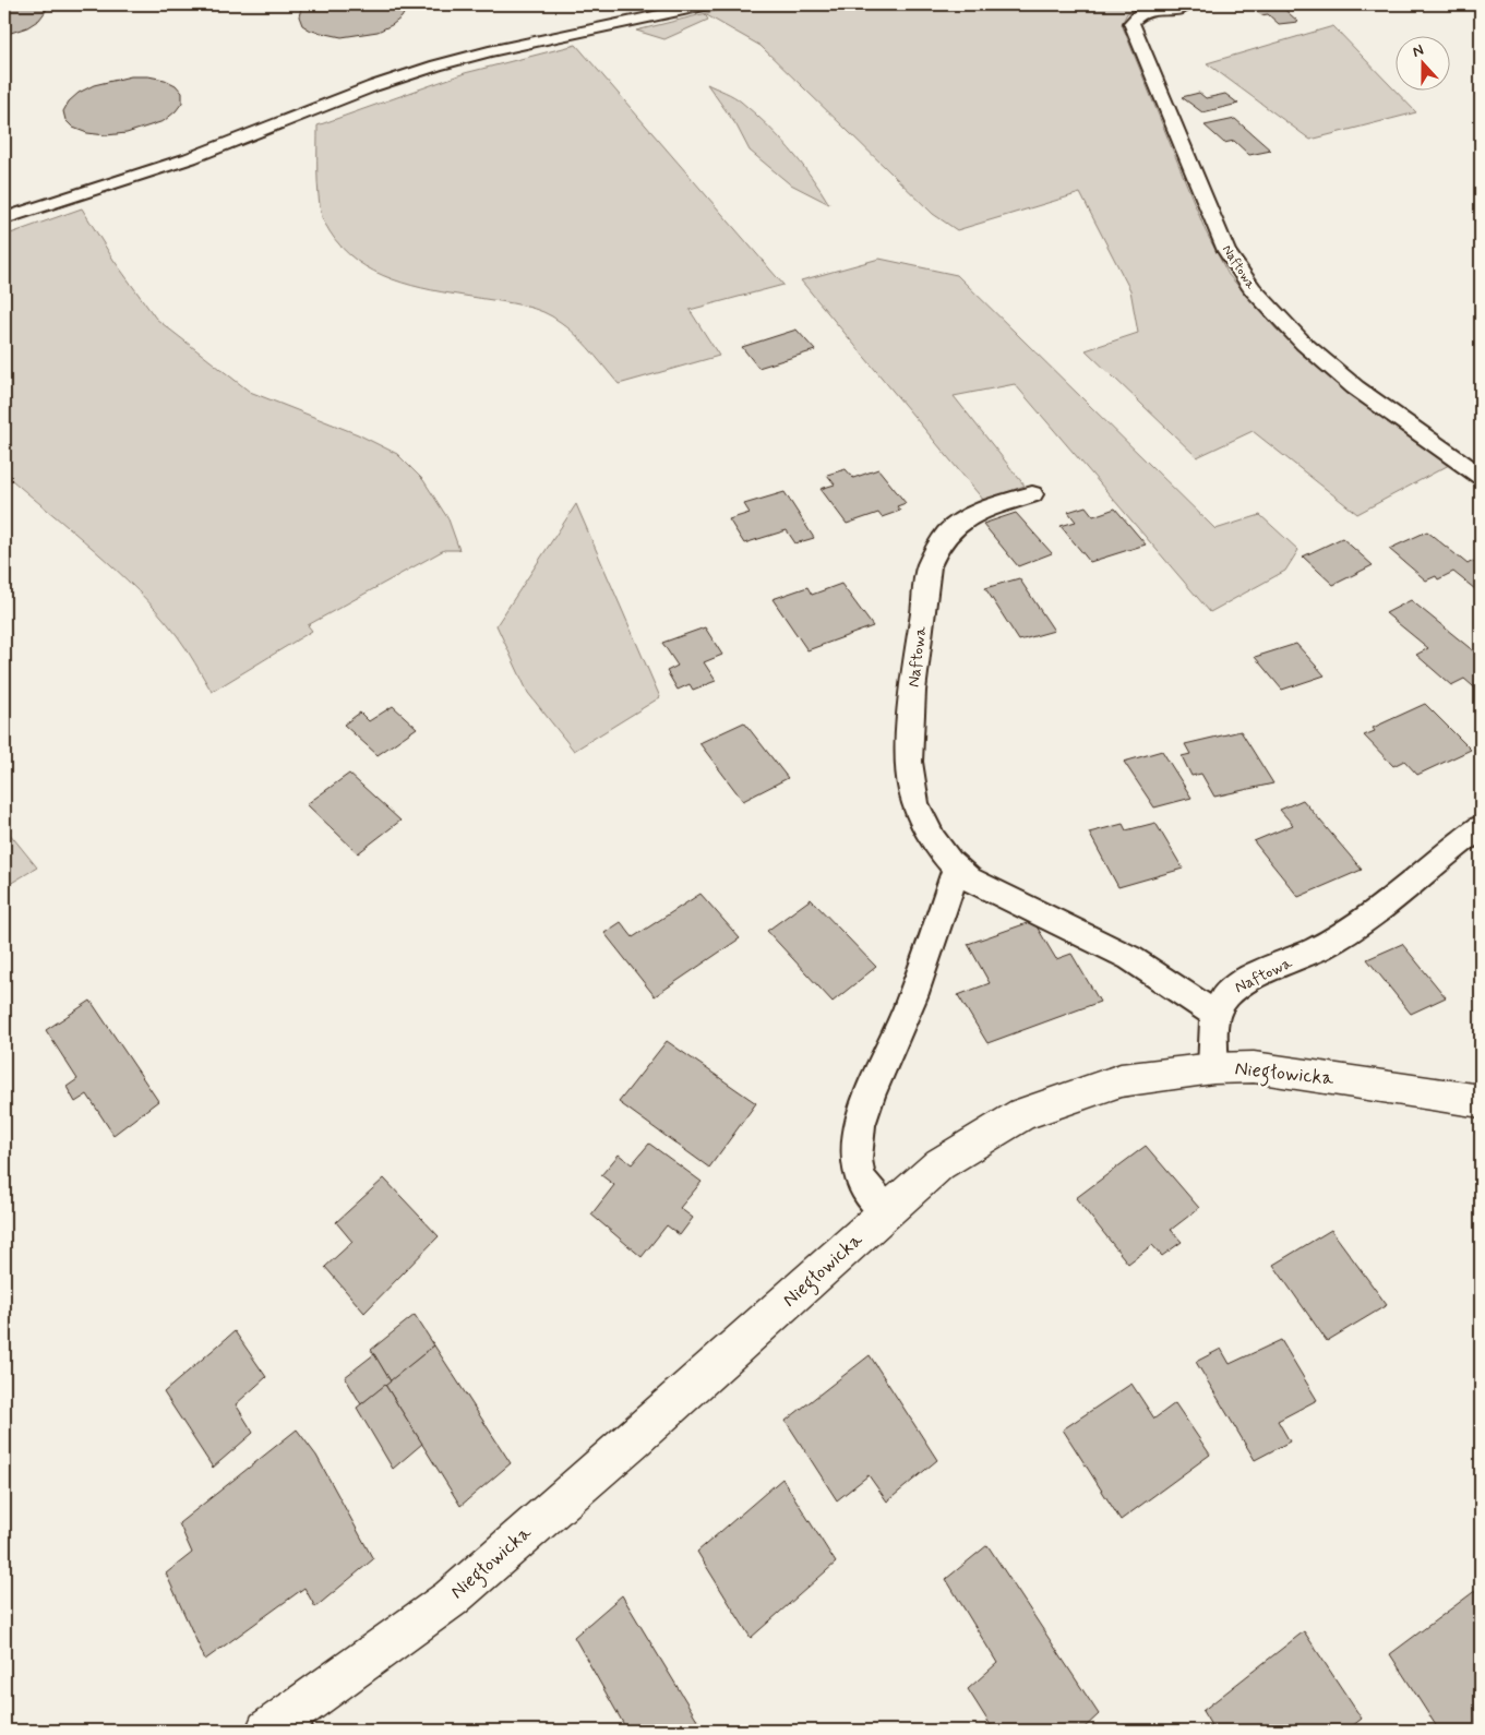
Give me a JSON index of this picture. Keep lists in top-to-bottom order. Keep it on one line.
{"streets":{"street":["Niegłowicka"],"lane":["Naftowa"]},"north":"top"}
